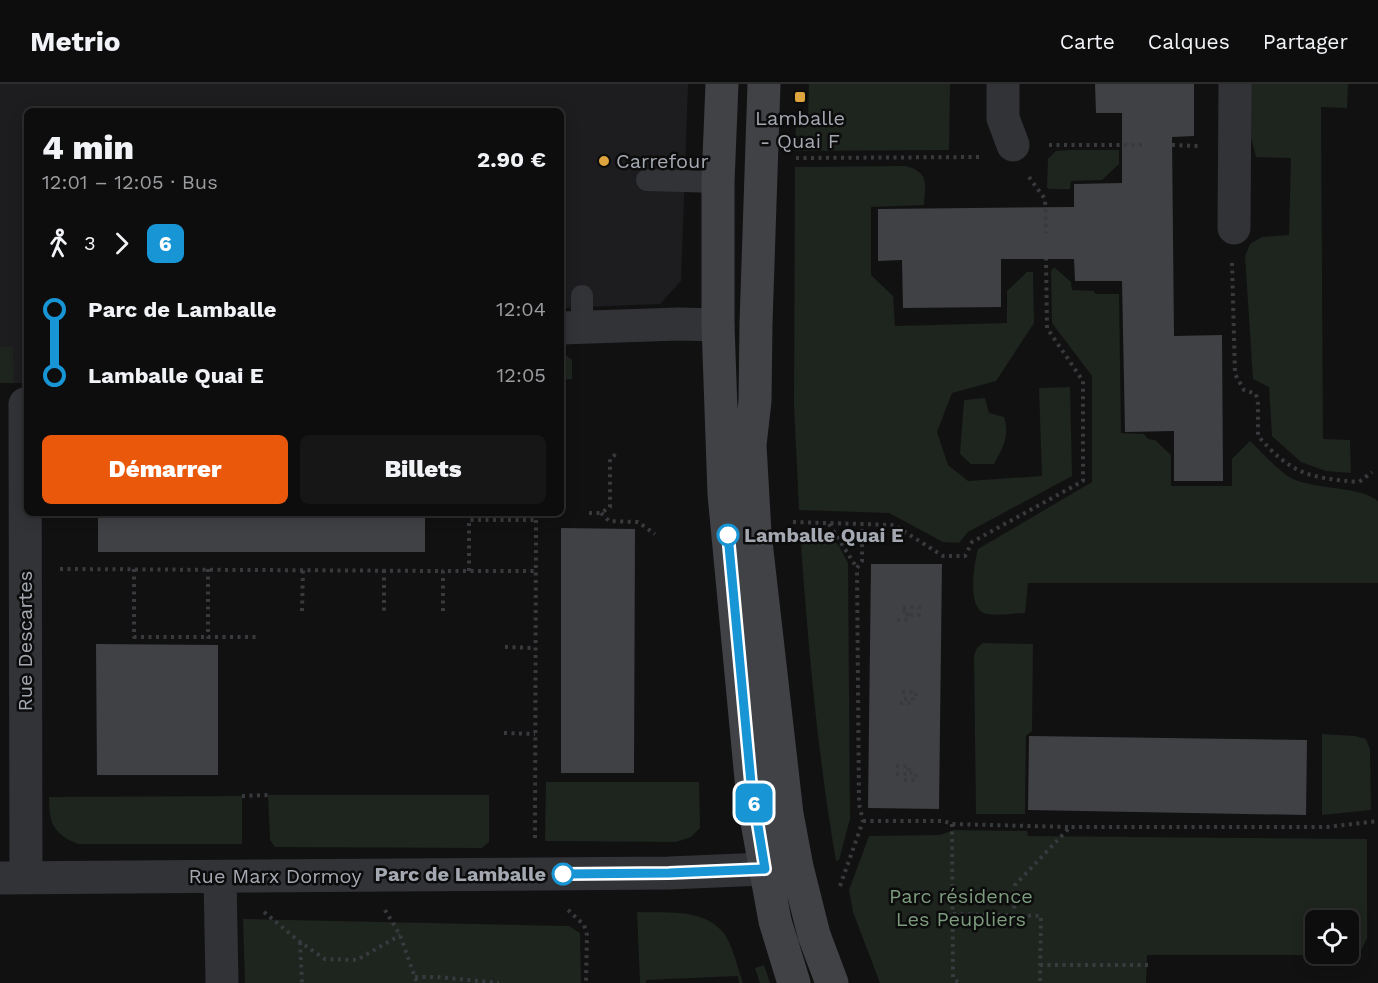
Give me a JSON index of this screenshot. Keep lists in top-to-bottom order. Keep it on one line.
{"streets":{"street":["Rue Descartes","Rue Marx Dormoy"]},"crossings":[["Rue Descartes","Rue Marx Dormoy"]],"parks":["Parc résidence Les Peupliers"],"places":{"transit":["Lamballe - Quai F"],"other":["Carrefour","Lamballe Quai E","Parc de Lamballe"]},"lines":["bus line 6"],"page":{"header":"Metrio","nav":["Carte","Calques","Partager"],"on_map":"6","heading":["4 min","12:01 – 12:05 · Bus","2.90 €"],"legs":["3","6"],"list":[{"name":"Parc de Lamballe","value":"12:04"},{"name":"Lamballe Quai E","value":"12:05"}],"buttons":["Démarrer","Billets"]}}
